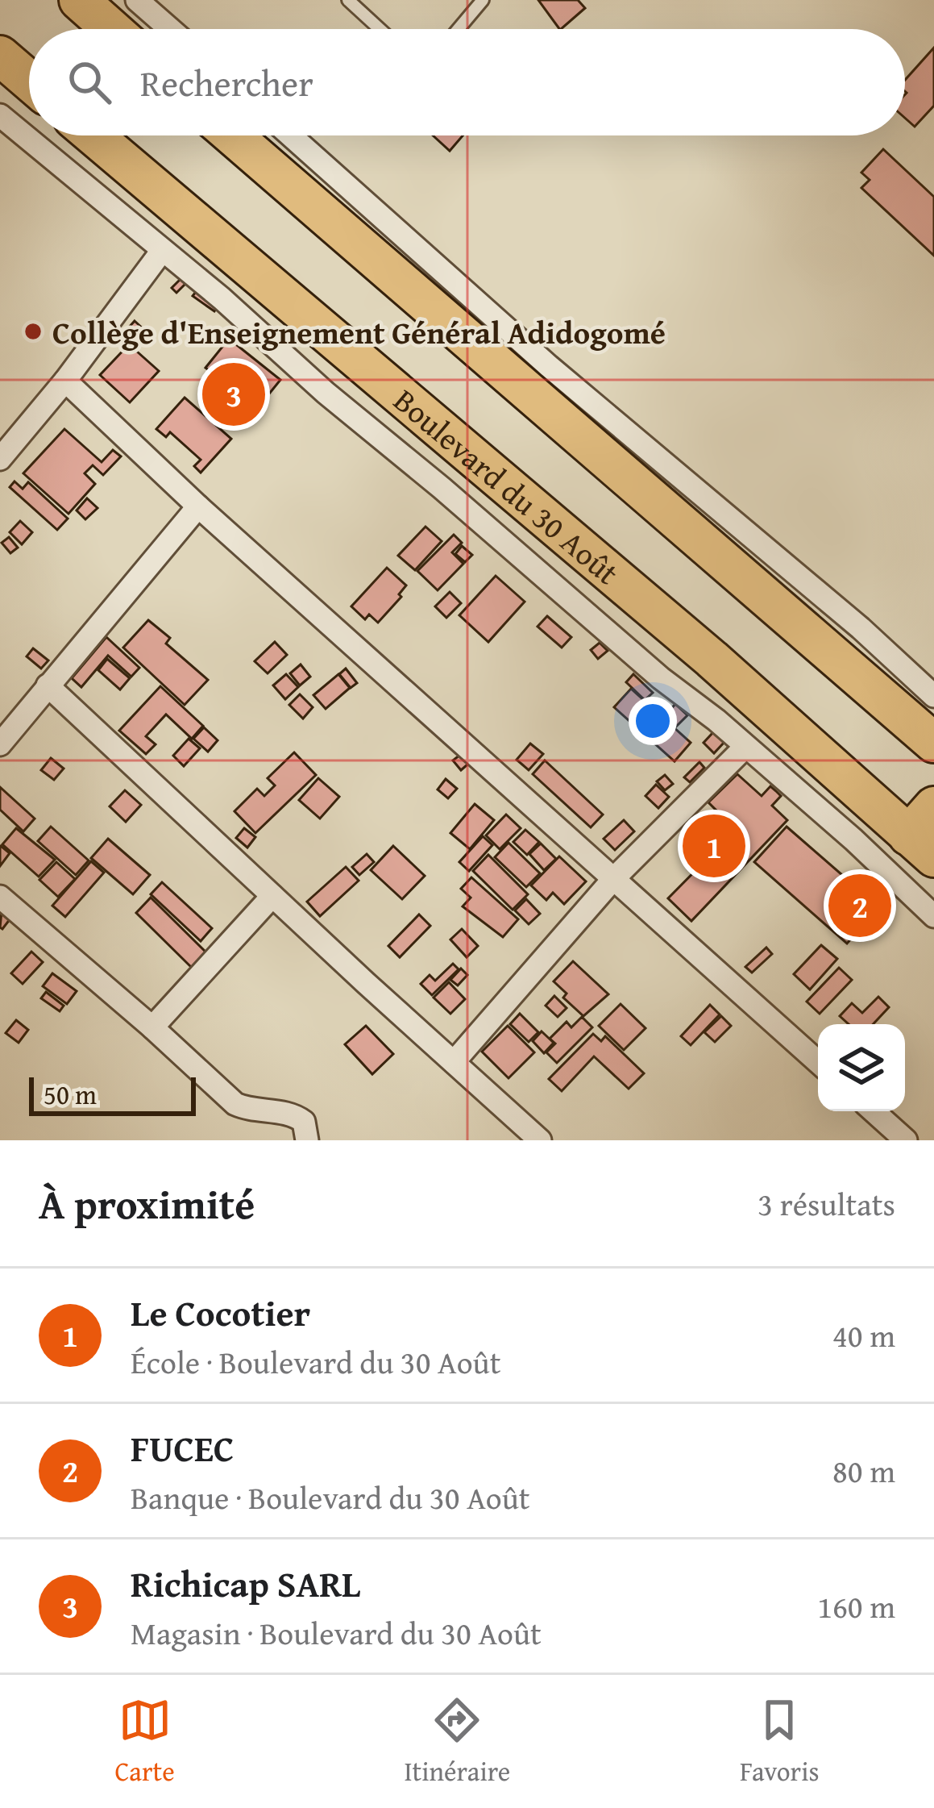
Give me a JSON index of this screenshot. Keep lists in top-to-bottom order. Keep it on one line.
{"streets":{"highway":["Boulevard du 30 Août"]},"places":["Collège d'Enseignement Général Adidogomé"],"scale_bar":"50 m","page":{"search":"Rechercher","pins":["3","1","2"],"scale":"50 m","heading":["À proximité","3 résultats"],"list":[{"mark":"1","name":"Le Cocotier","note":"École · Boulevard du 30 Août","value":"40 m"},{"mark":"2","name":"FUCEC","note":"Banque · Boulevard du 30 Août","value":"80 m"},{"mark":"3","name":"Richicap SARL","note":"Magasin · Boulevard du 30 Août","value":"160 m"}],"nav":["Carte","Itinéraire","Favoris"]}}
